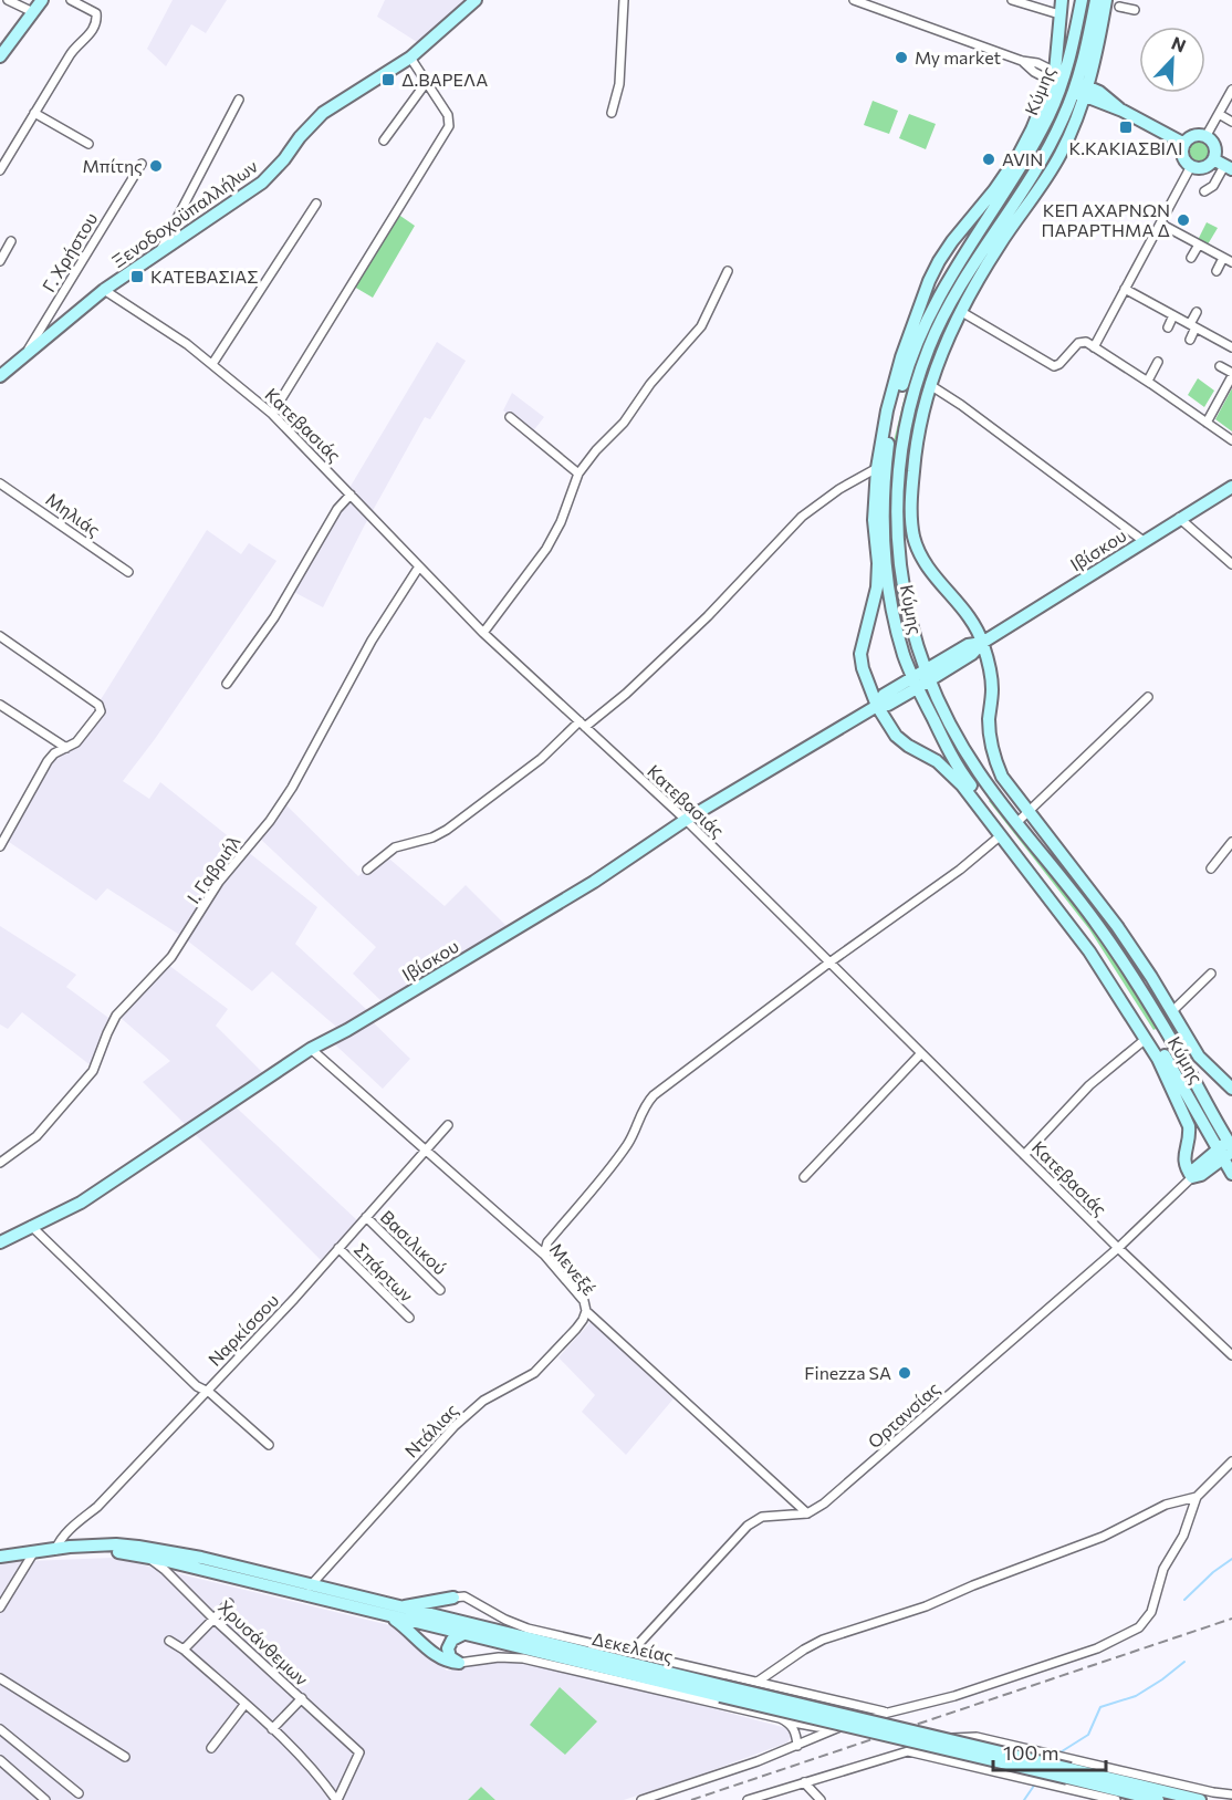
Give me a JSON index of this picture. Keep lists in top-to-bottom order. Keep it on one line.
{"streets":{"street":["Κύμης","Ξενοδοχοϋπαλλήλων","Γ. Χρήστου","Κατεβασιάς","Μηλιάς","Ιβίσκου","Ι. Γαβριήλ","Βασιλικού","Μενεξέ","Σπάρτων","Ναρκίσσου","Ορτανσίας","Ντάλιας","Χρυσάνθεμων","Δεκελείας"]},"crossings":[["Κύμης","Ιβίσκου"],["Ξενοδοχοϋπαλλήλων","Γ. Χρήστου"],["Ξενοδοχοϋπαλλήλων","Κατεβασιάς"],["Κατεβασιάς","Ιβίσκου"],["Κατεβασιάς","Ι. Γαβριήλ"],["Κατεβασιάς","Ορτανσίας"],["Ιβίσκου","Μενεξέ"],["Βασιλικού","Ναρκίσσου"],["Μενεξέ","Ναρκίσσου"],["Μενεξέ","Ορτανσίας"],["Μενεξέ","Ντάλιας"],["Σπάρτων","Ναρκίσσου"],["Ναρκίσσου","Δεκελείας"],["Ντάλιας","Δεκελείας"],["Χρυσάνθεμων","Δεκελείας"]],"places":{"other":["My market","AVIN","Μπίτης","ΚΕΠ ΑΧΑΡΝΩΝ ΠΑΡΑΡΤΗΜΑ Δ","Finezza SA"],"transit":["Δ.ΒΑΡΕΛΑ","Κ.ΚΑΚΙΑΣΒΙΛΙ","ΚΑΤΕΒΑΣΙΑΣ"]},"scale_bar":"100 m","north":"top right"}
